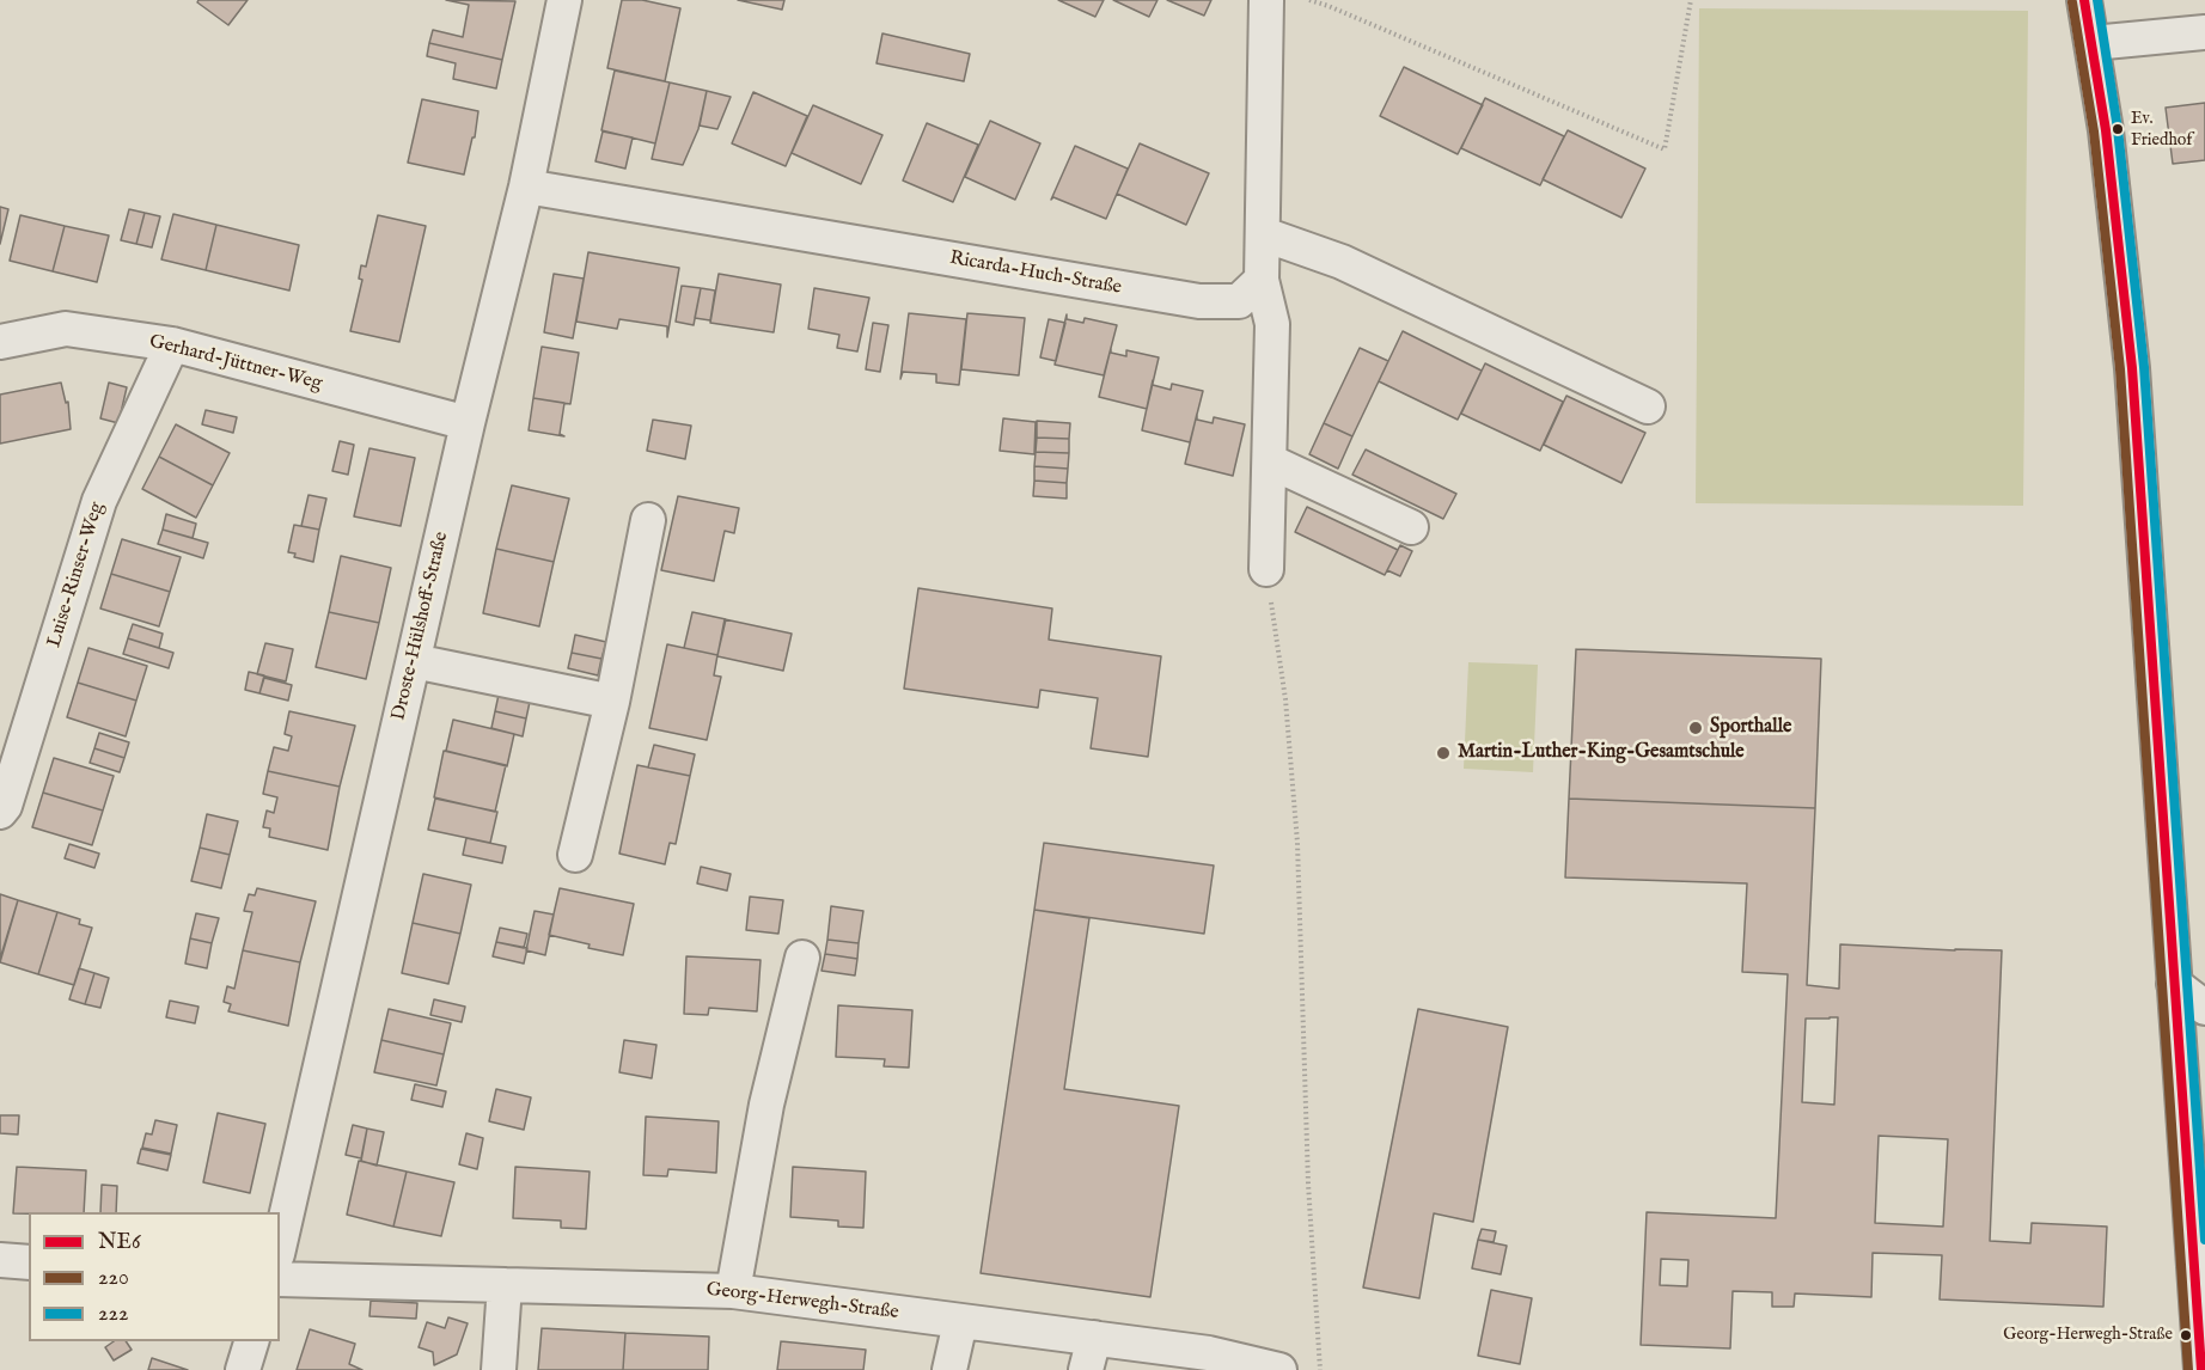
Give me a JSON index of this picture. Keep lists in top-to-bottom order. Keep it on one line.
{"streets":{"street":["Ricarda-Huch-Straße","Gerhard-Jüttner-Weg","Luise-Rinser-Weg","Droste-Hülshoff-Straße","Georg-Herwegh-Straße"]},"crossings":[["Ricarda-Huch-Straße","Droste-Hülshoff-Straße"],["Gerhard-Jüttner-Weg","Luise-Rinser-Weg"],["Gerhard-Jüttner-Weg","Droste-Hülshoff-Straße"]],"places":["Ev. Friedhof","Sporthalle","Martin-Luther-King-Gesamtschule","Georg-Herwegh-Straße"],"lines":["transit line NE6","transit line 222","transit line 220"],"legend":["NE6","220","222"]}
